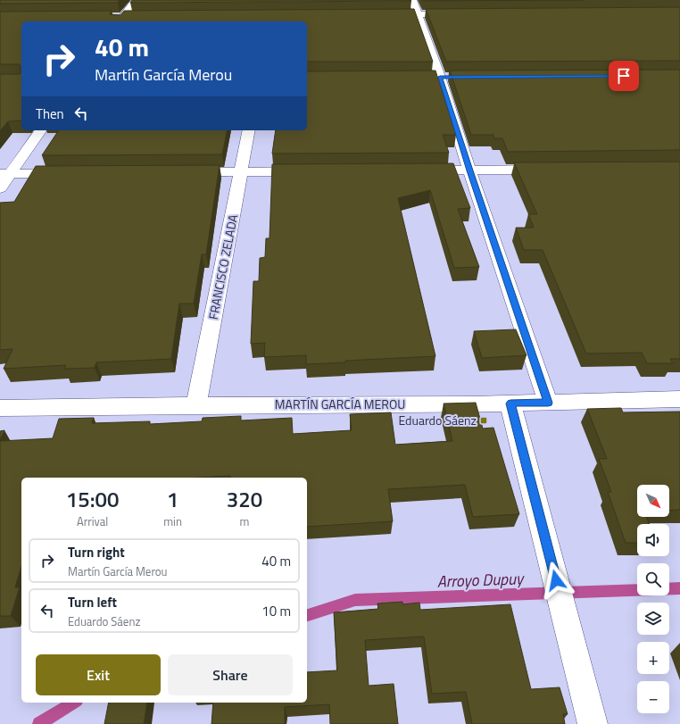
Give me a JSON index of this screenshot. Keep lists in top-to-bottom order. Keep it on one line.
{"streets":{"street":["FRANCISCO ZELADA","MARTÍN GARCÍA MEROU"]},"crossings":[["FRANCISCO ZELADA","MARTÍN GARCÍA MEROU"]],"water":["Arroyo Dupuy"],"places":{"transit":["Eduardo Sáenz"]},"north":"bottom right","page":{"turn":["40 m","Martín García Merou"],"then":"Then","eta":["15:00","Arrival","1","min","320","m"],"map_buttons":["+","−"],"list":[{"name":"Turn right","note":"Martín García Merou","value":"40 m"},{"name":"Turn left","note":"Eduardo Sáenz","value":"10 m"}],"buttons":["Exit","Share"]}}
